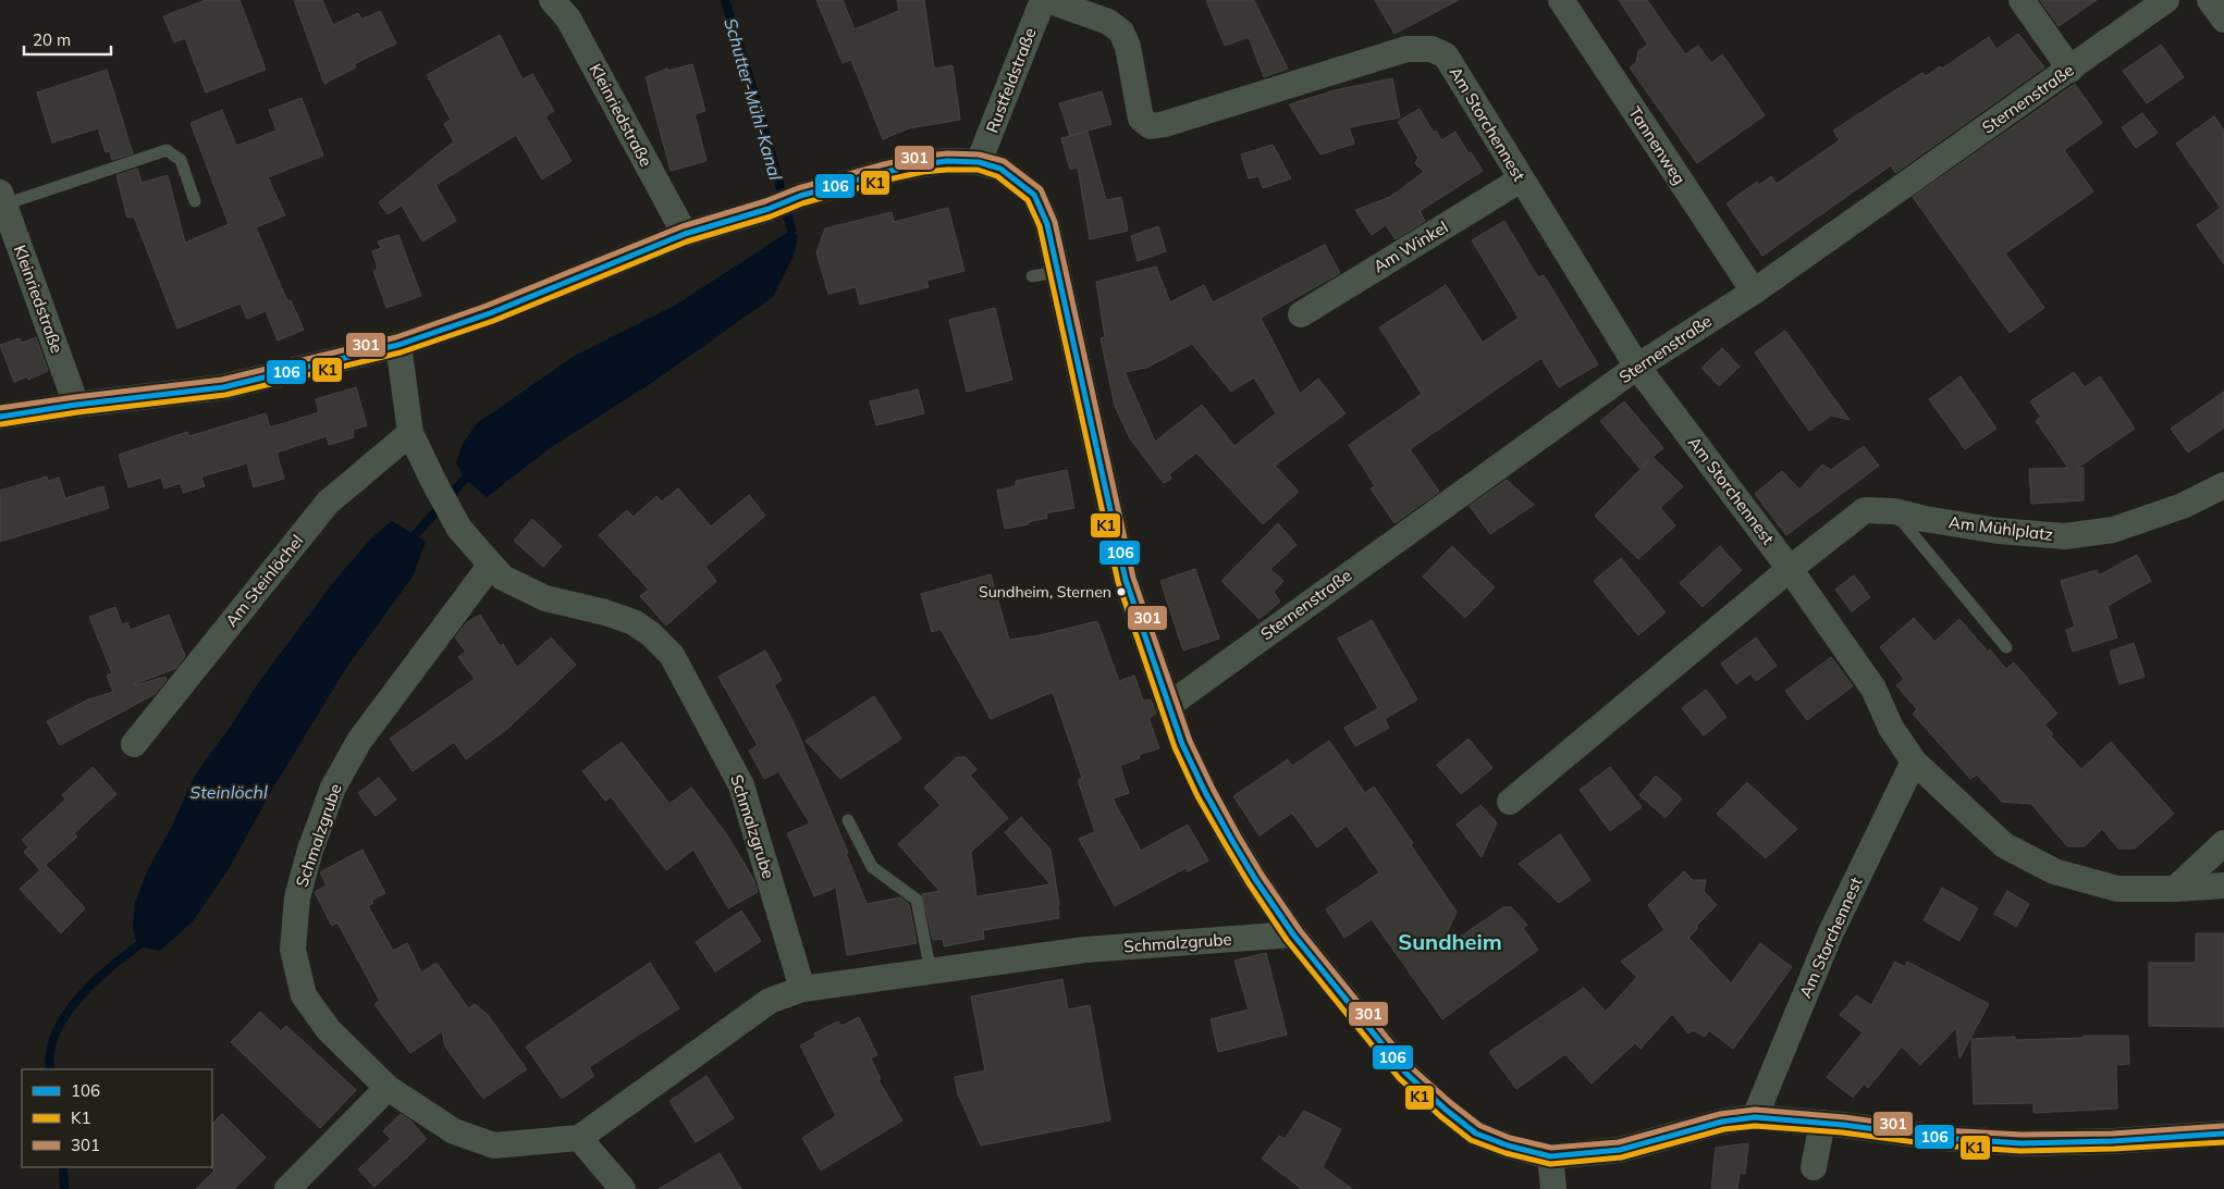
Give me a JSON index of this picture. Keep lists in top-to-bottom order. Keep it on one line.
{"streets":{"street":["Rustfeldstraße","Sternenstraße","Kleinriedstraße","Am Storchennest","Tannenweg","Am Winkel","Am Mühlplatz","Am Steinlöchel","Schmalzgrube"]},"crossings":[["Rustfeldstraße","Am Storchennest"],["Sternenstraße","Am Storchennest"],["Sternenstraße","Tannenweg"],["Am Storchennest","Am Winkel"],["Am Storchennest","Am Mühlplatz"],["Am Steinlöchel","Schmalzgrube"]],"districts":["Sundheim"],"water":["Schutter-Mühl-Kanal","Steinlöchl"],"places":["Sundheim, Sternen"],"lines":["transit line 301","transit line 106","transit line K1"],"legend":["106","K1","301"],"scale_bar":"20 m"}
